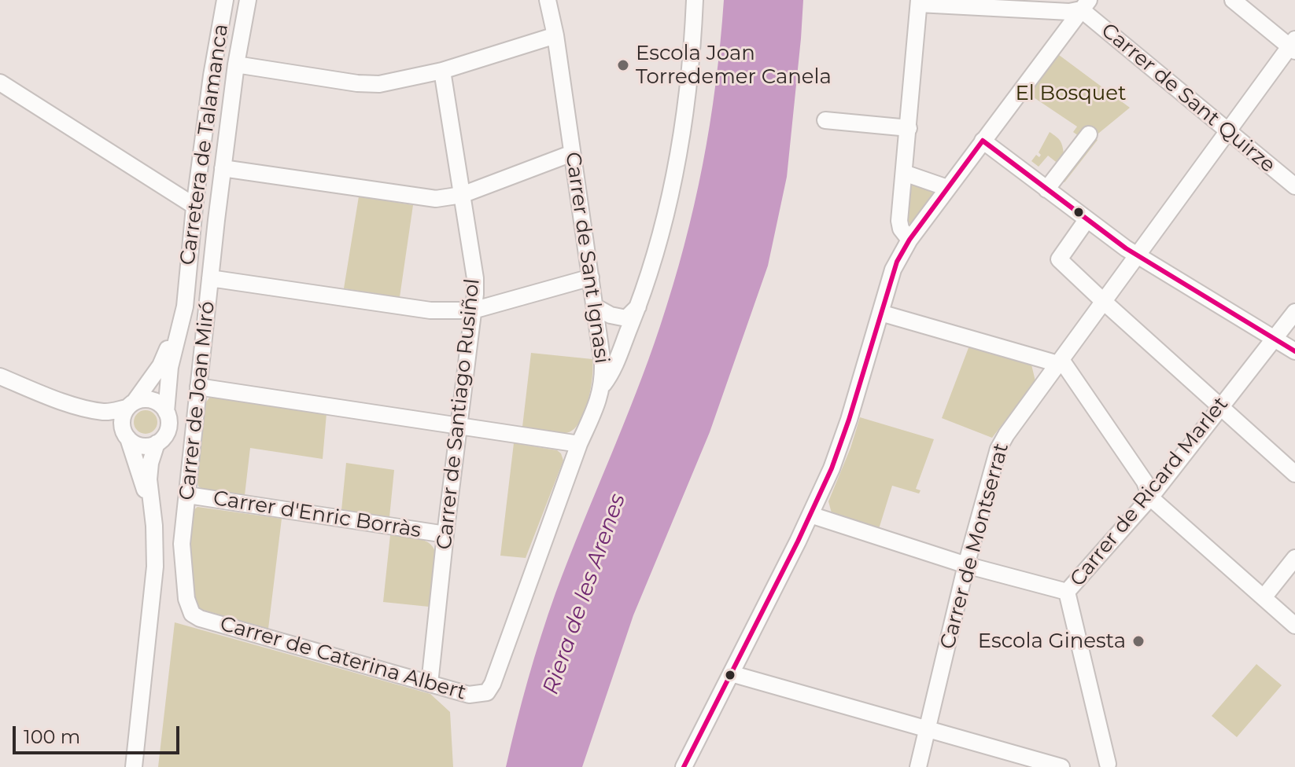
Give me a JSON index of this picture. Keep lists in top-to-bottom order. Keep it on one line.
{"streets":{"street":["Carrer de Sant Quirze","Carretera de Talamanca","Carrer de Sant Ignasi","Carrer de Joan Miró","Carrer de Santiago Rusiñol","Carrer de Ricard Marlet","Carrer d'Enric Borràs","Carrer de Montserrat","Carrer de Caterina Albert"]},"crossings":[["Carrer de Sant Quirze","Carrer de Montserrat"],["Carrer de Sant Ignasi","Carrer de Caterina Albert"],["Carrer de Joan Miró","Carrer d'Enric Borràs"],["Carrer de Joan Miró","Carrer de Caterina Albert"],["Carrer de Santiago Rusiñol","Carrer d'Enric Borràs"],["Carrer de Santiago Rusiñol","Carrer de Caterina Albert"]],"water":["Riera de les Arenes"],"parks":["El Bosquet"],"places":["Escola Joan Torredemer Canela","Escola Ginesta"],"scale_bar":"100 m"}
